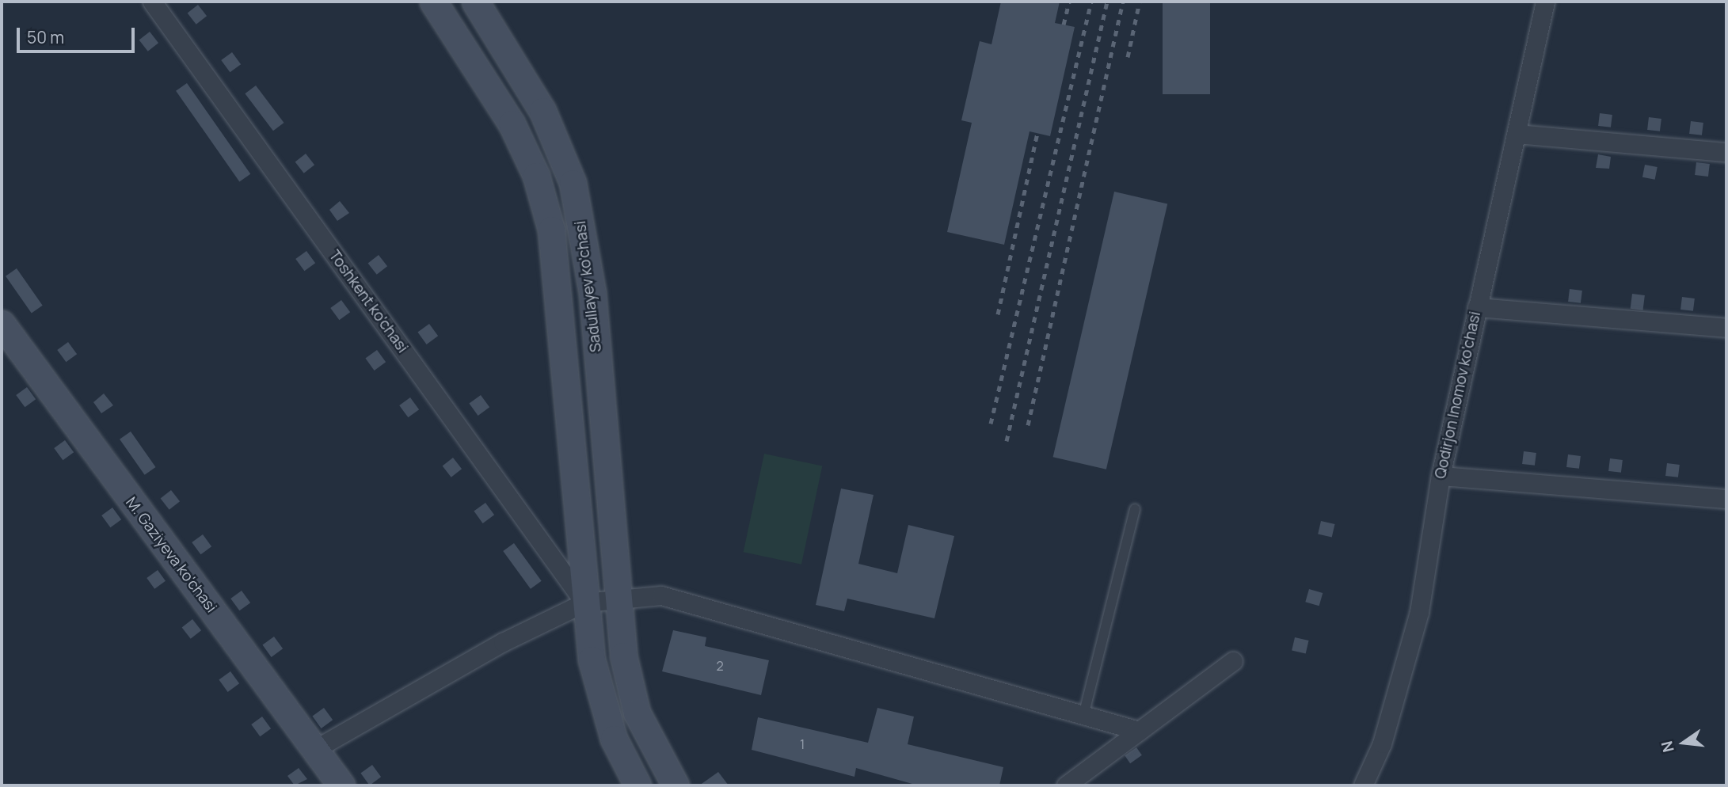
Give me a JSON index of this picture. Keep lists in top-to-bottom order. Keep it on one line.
{"streets":{"main road":["Sadullayev ko'chasi","M. Gaziyeva ko'chasi"],"street":["Toshkent ko'chasi","Qodirjon Inomov ko'chasi"]},"house_numbers":["2","1"],"scale_bar":"50 m","north":"left"}
